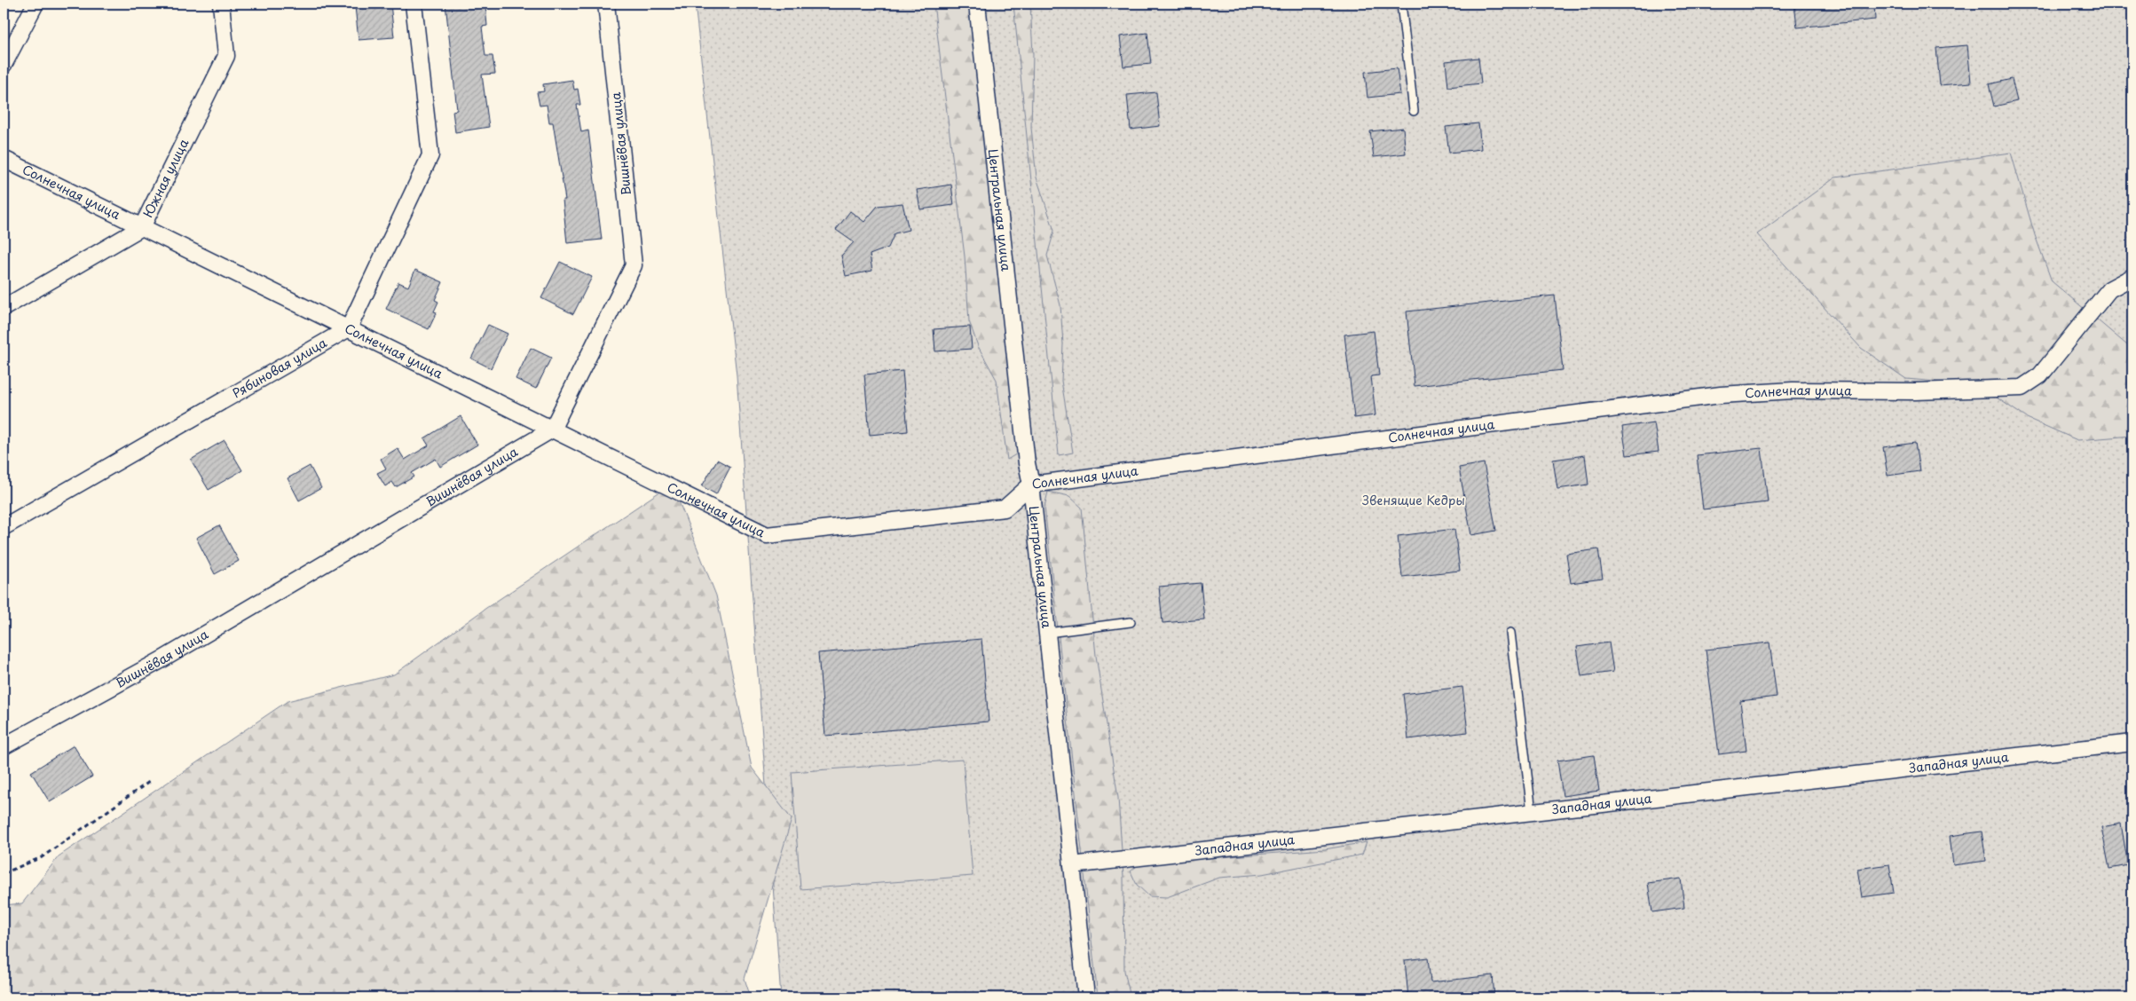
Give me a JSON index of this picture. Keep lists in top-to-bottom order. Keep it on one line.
{"streets":{"street":["Вишнёвая улица","Южная улица","Солнечная улица","Центральная улица","Рябиновая улица","Западная улица"]},"crossings":[["Вишнёвая улица","Солнечная улица"],["Южная улица","Солнечная улица"],["Солнечная улица","Центральная улица"],["Солнечная улица","Рябиновая улица"],["Центральная улица","Западная улица"]],"parks":["Звенящие Кедры"]}
